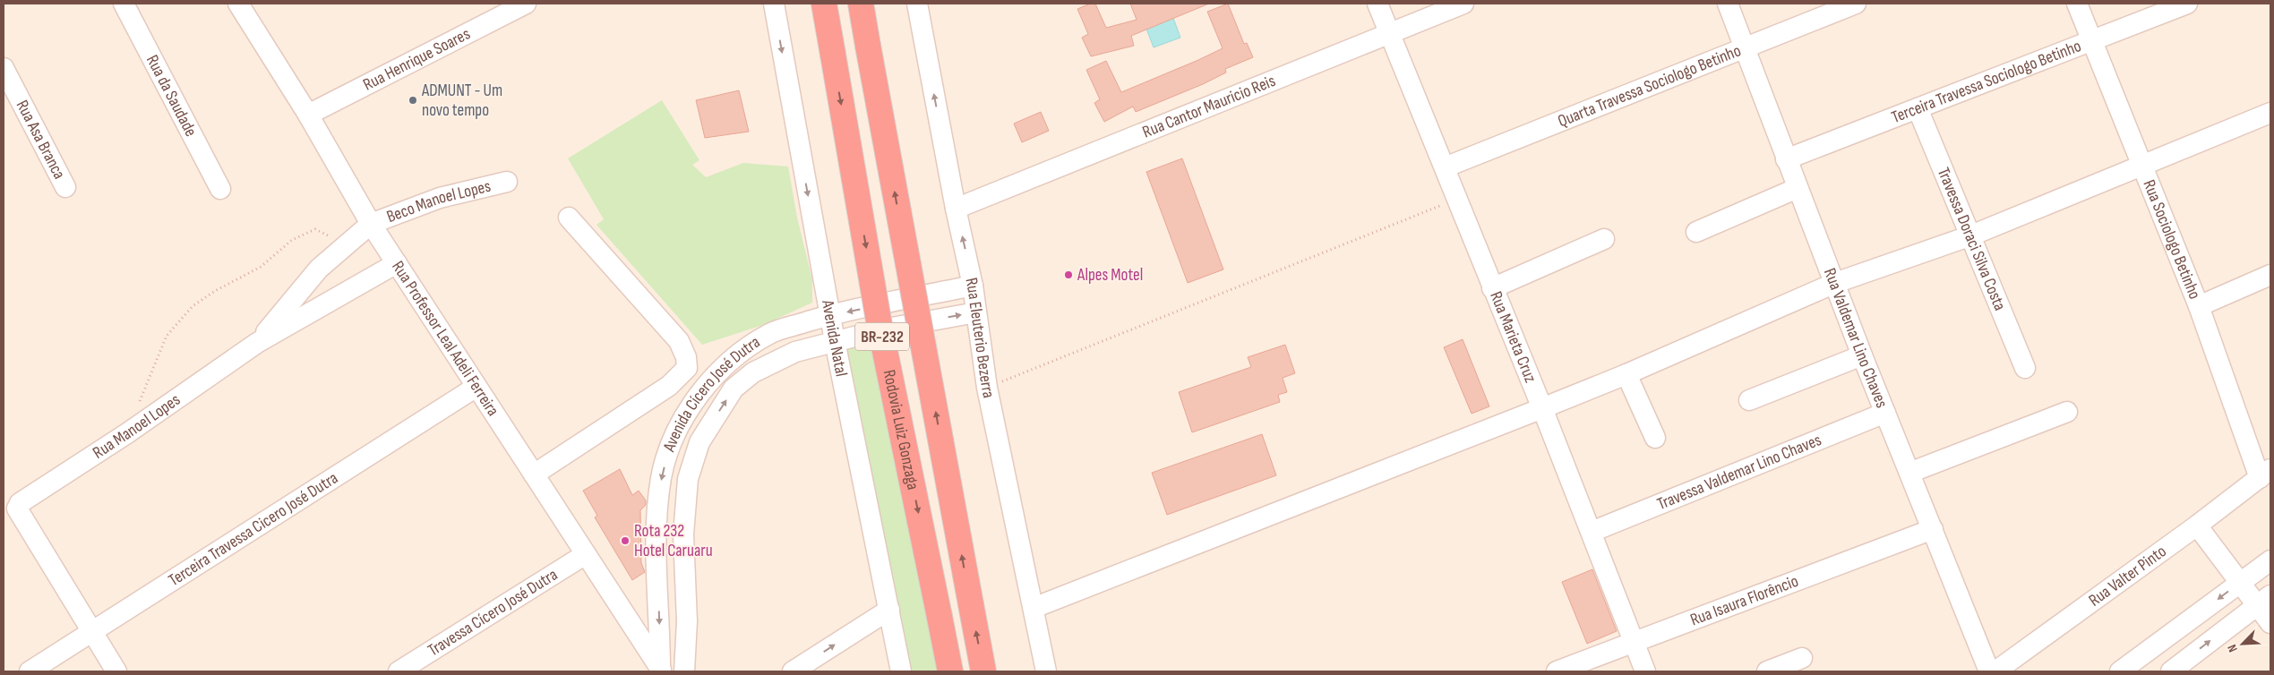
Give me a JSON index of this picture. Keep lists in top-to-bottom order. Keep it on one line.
{"streets":{"highway":["BR-232","Rodovia Luiz Gonzaga"],"street":["Rua Henrique Soares","Terceira Travessa Sociologo Betinho","Quarta Travessa Sociologo Betinho","Rua da Saudade","Rua Cantor Mauricio Reis","Rua Asa Branca","Beco Manoel Lopes","Travessa Doraci Silva Costa","Rua Sociologo Betinho","Avenida Natal","Rua Eleuterio Bezerra","Rua Marieta Cruz","Rua Valdemar Lino Chaves","Rua Professor Leal Adeli Ferreira","Avenida Cícero José Dutra","Rua Manoel Lopes","Travessa Valdemar Lino Chaves","Terceira Travessa Cicero José Dutra","Rua Valter Pinto","Rua Isaura Florêncio","Travessa Cícero José Dutra"]},"crossings":[["Rua Henrique Soares","Rua Professor Leal Adeli Ferreira"],["Terceira Travessa Sociologo Betinho","Travessa Doraci Silva Costa"],["Terceira Travessa Sociologo Betinho","Rua Sociologo Betinho"],["Terceira Travessa Sociologo Betinho","Rua Valdemar Lino Chaves"],["Quarta Travessa Sociologo Betinho","Rua Marieta Cruz"],["Quarta Travessa Sociologo Betinho","Rua Valdemar Lino Chaves"],["Rua Cantor Mauricio Reis","Rua Eleuterio Bezerra"],["Rua Cantor Mauricio Reis","Rua Marieta Cruz"],["Beco Manoel Lopes","Rua Professor Leal Adeli Ferreira"],["Beco Manoel Lopes","Rua Manoel Lopes"],["Rua Sociologo Betinho","Rua Valter Pinto"],["Avenida Natal","Avenida Cícero José Dutra"],["Rua Eleuterio Bezerra","Avenida Cícero José Dutra"],["Rua Marieta Cruz","Travessa Valdemar Lino Chaves"],["Rua Marieta Cruz","Rua Isaura Florêncio"],["Rua Valdemar Lino Chaves","Travessa Valdemar Lino Chaves"],["Rua Valdemar Lino Chaves","Rua Isaura Florêncio"],["Rua Professor Leal Adeli Ferreira","Avenida Cícero José Dutra"],["Rua Professor Leal Adeli Ferreira","Rua Manoel Lopes"],["Rua Professor Leal Adeli Ferreira","Terceira Travessa Cicero José Dutra"],["Rua Professor Leal Adeli Ferreira","Travessa Cícero José Dutra"],["Rua Manoel Lopes","Terceira Travessa Cicero José Dutra"]],"one_way":["Avenida Natal","Rua Eleuterio Bezerra"],"places":["ADMUNT - Um novo tempo","Alpes Motel","Rota 232 Hotel Caruaru"],"north":"bottom left"}
